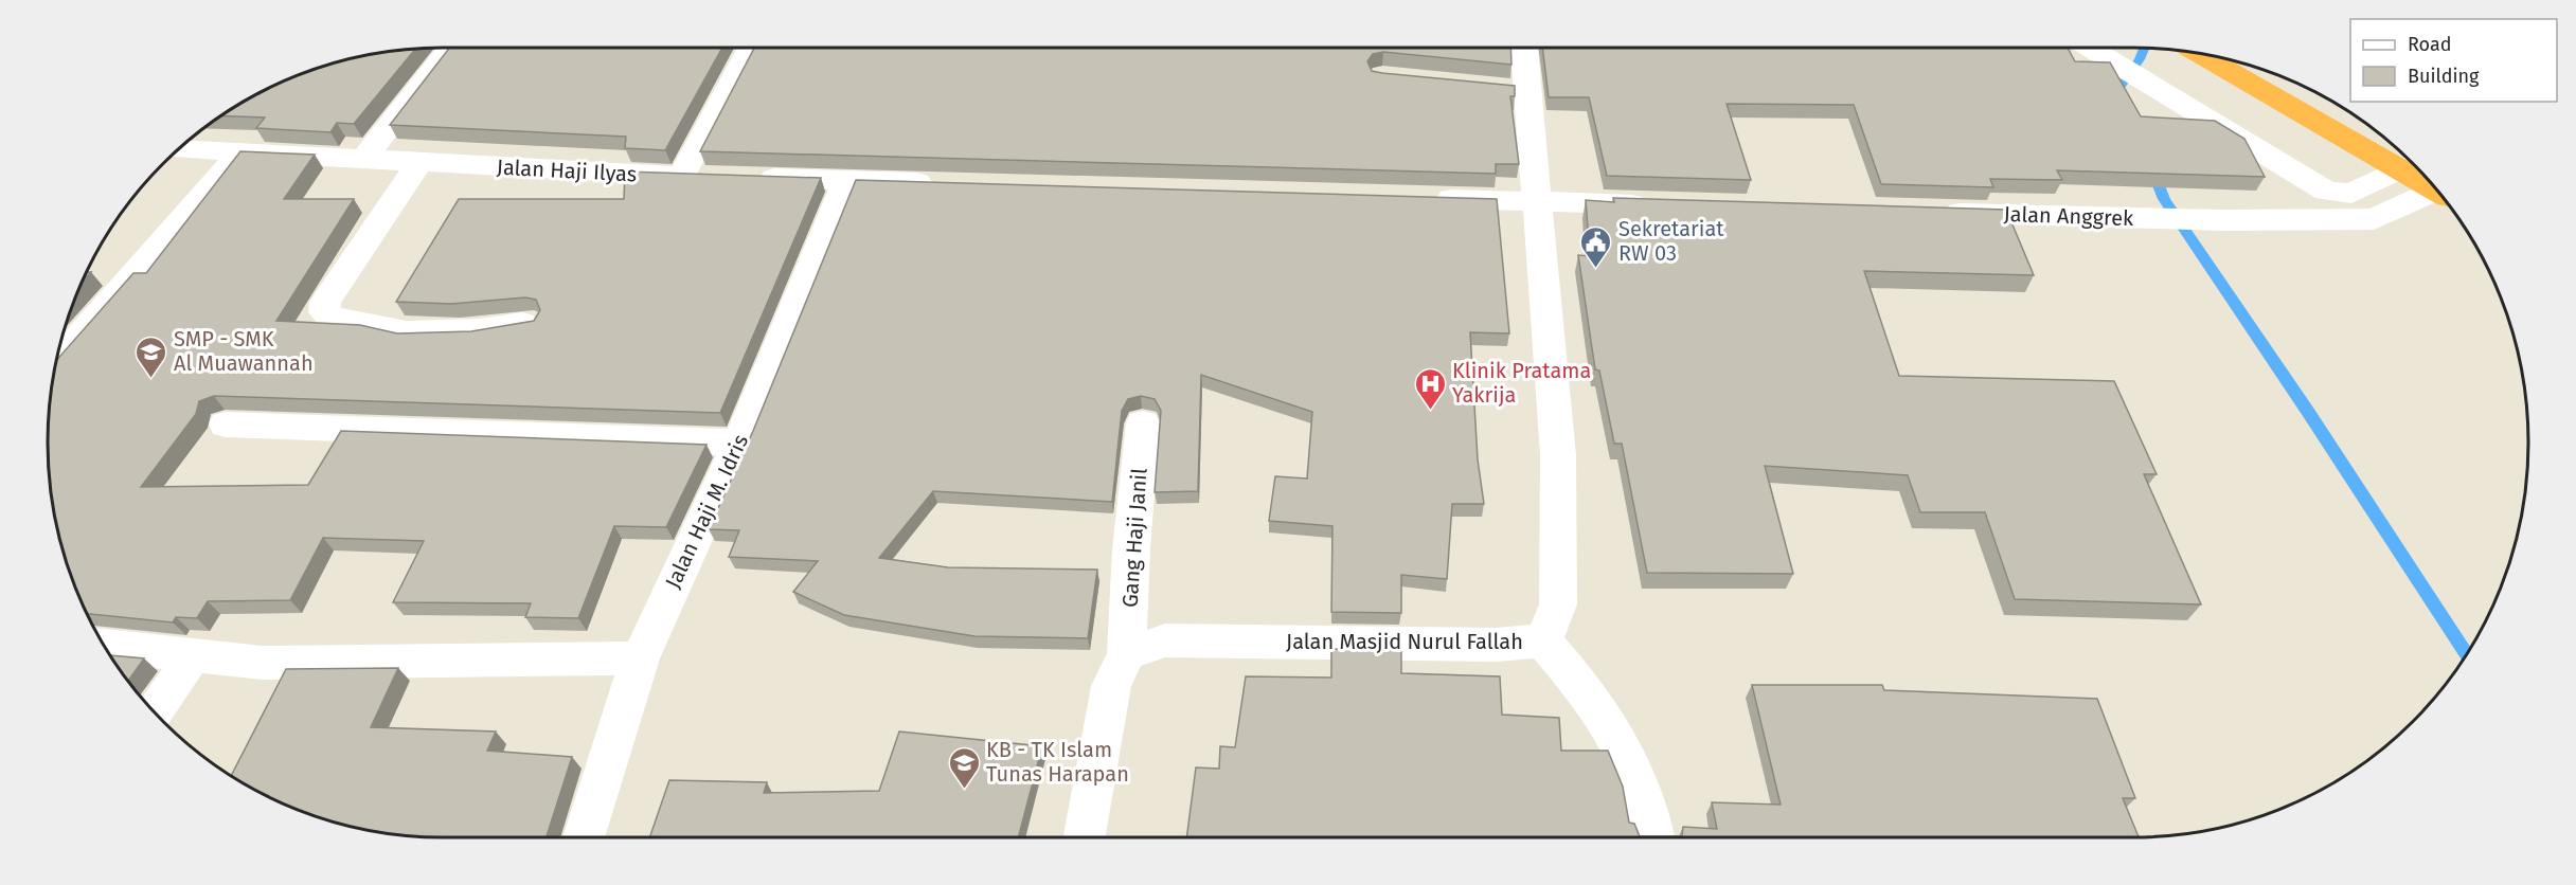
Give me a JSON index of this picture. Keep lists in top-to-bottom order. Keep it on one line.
{"streets":{"street":["Jalan Haji Ilyas","Jalan Anggrek","Jalan Haji M. Idris","Gang Haji Janil","Jalan Masjid Nurul Fallah"]},"crossings":[["Gang Haji Janil","Jalan Masjid Nurul Fallah"]],"places":{"public building":["Sekretariat RW 03"],"school or university":["SMP - SMK Al Muawannah","KB - TK Islam Tunas Harapan"],"hospital":["Klinik Pratama Yakrija"]},"legend":["Road","Building"]}
